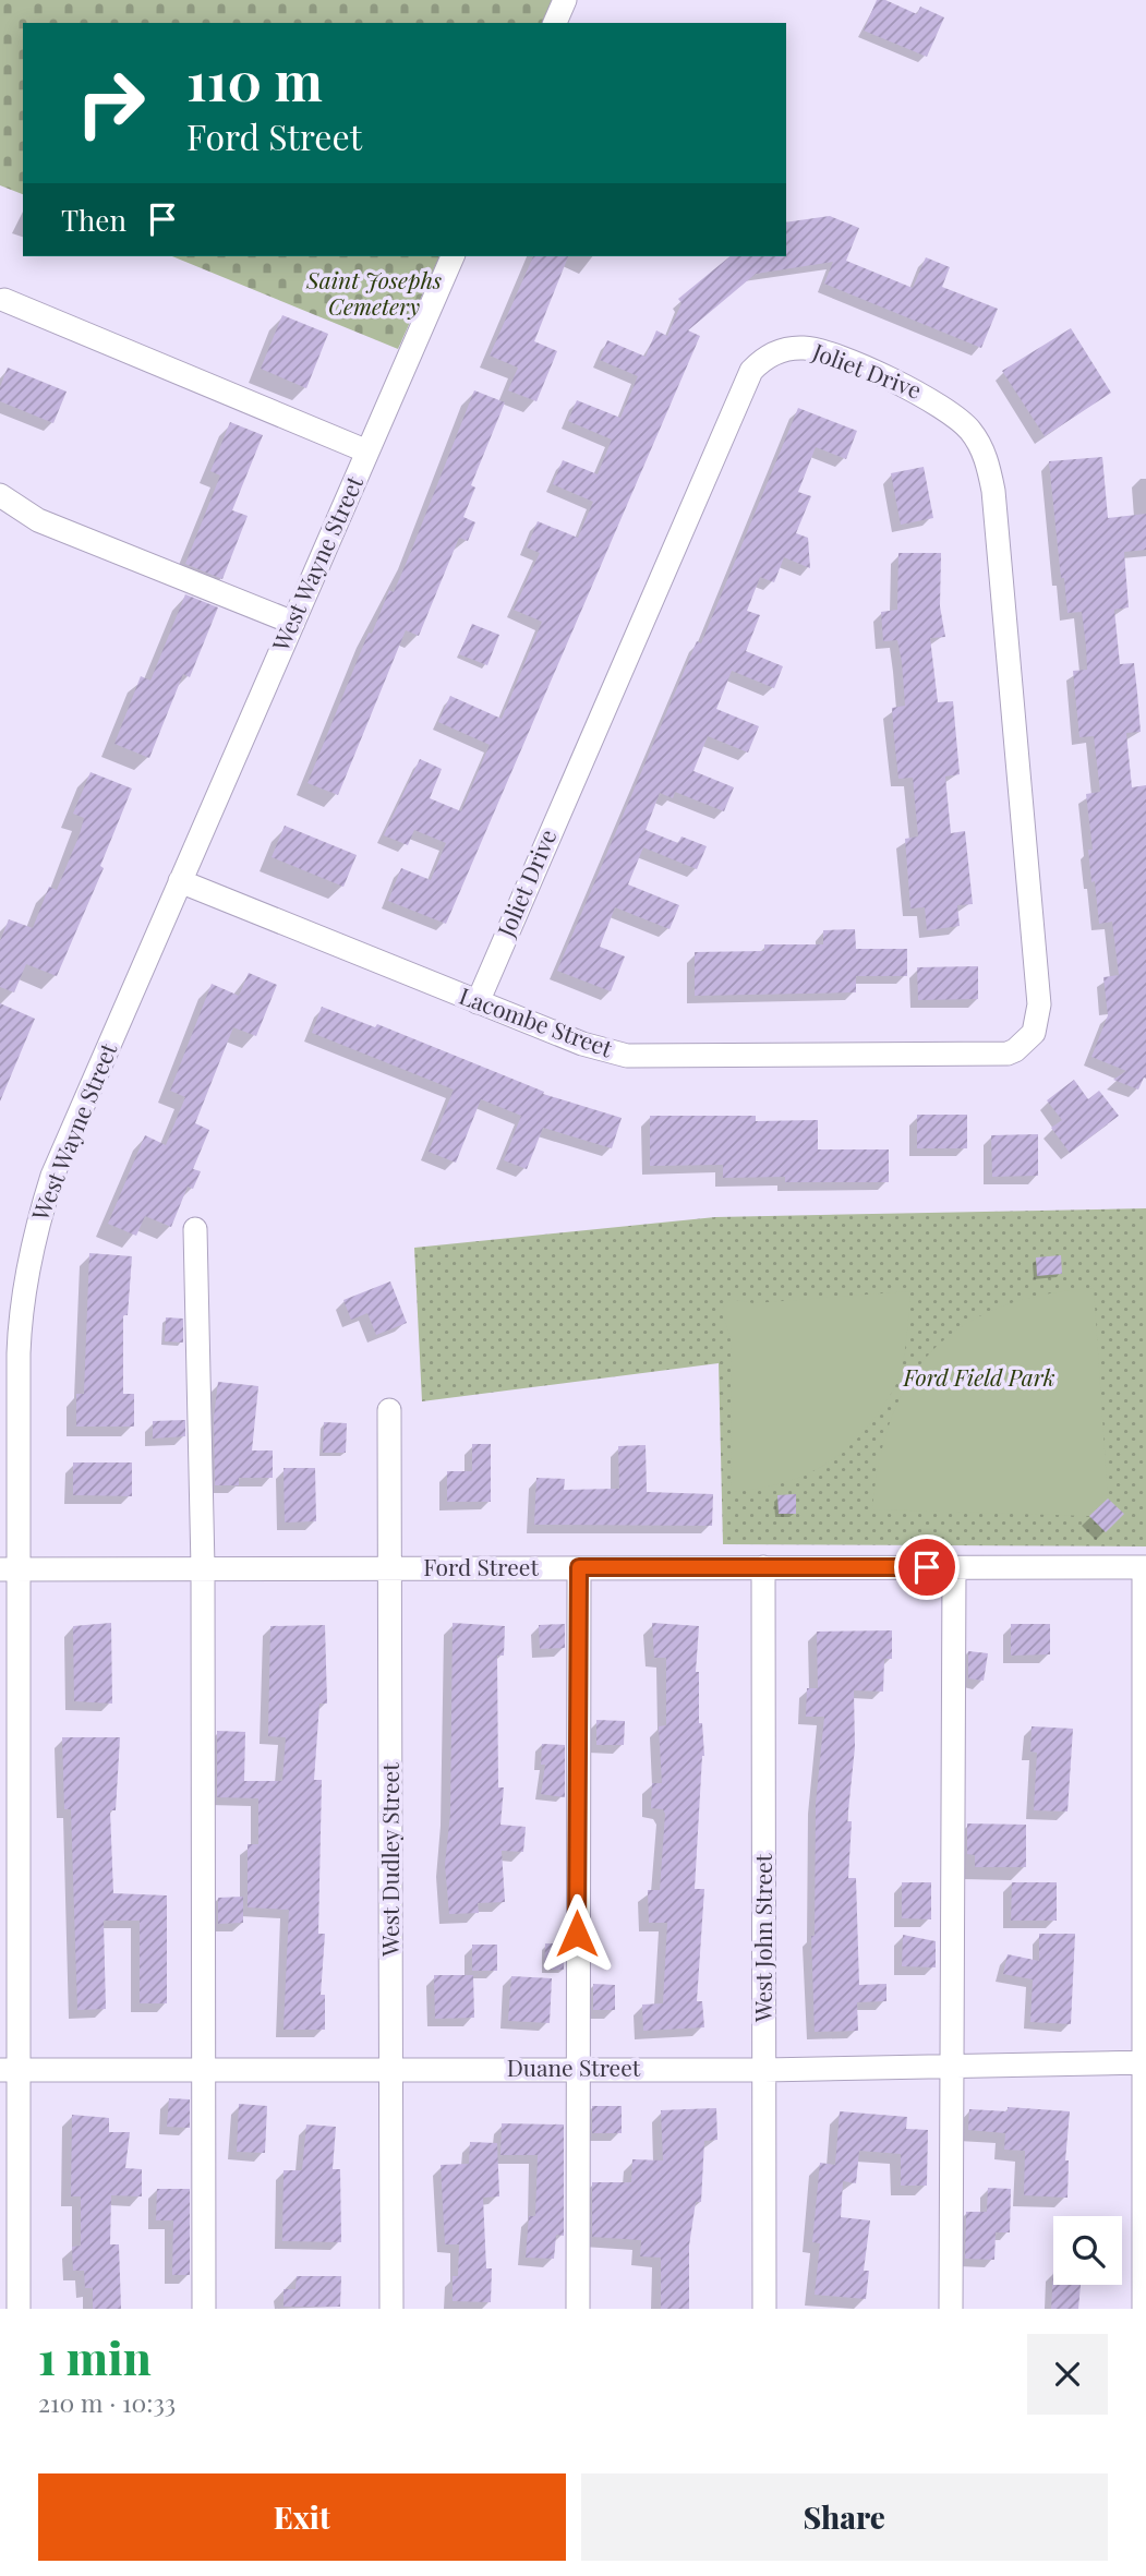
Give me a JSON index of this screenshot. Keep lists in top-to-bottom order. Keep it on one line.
{"streets":{"street":["Joliet Drive","West Wayne Street","Lacombe Street","Ford Street","West Dudley Street","West John Street","Duane Street"]},"crossings":[["Joliet Drive","Lacombe Street"],["West Wayne Street","Lacombe Street"],["West Wayne Street","Ford Street"],["West Wayne Street","Duane Street"],["Ford Street","West Dudley Street"],["Ford Street","West John Street"],["West Dudley Street","Duane Street"],["West John Street","Duane Street"]],"parks":["Saint Josephs Cemetery","Ford Field Park"],"page":{"turn":["110 m","Ford Street"],"then":"Then","heading":["1 min","210 m · 10:33"],"buttons":["Exit","Share"]}}
